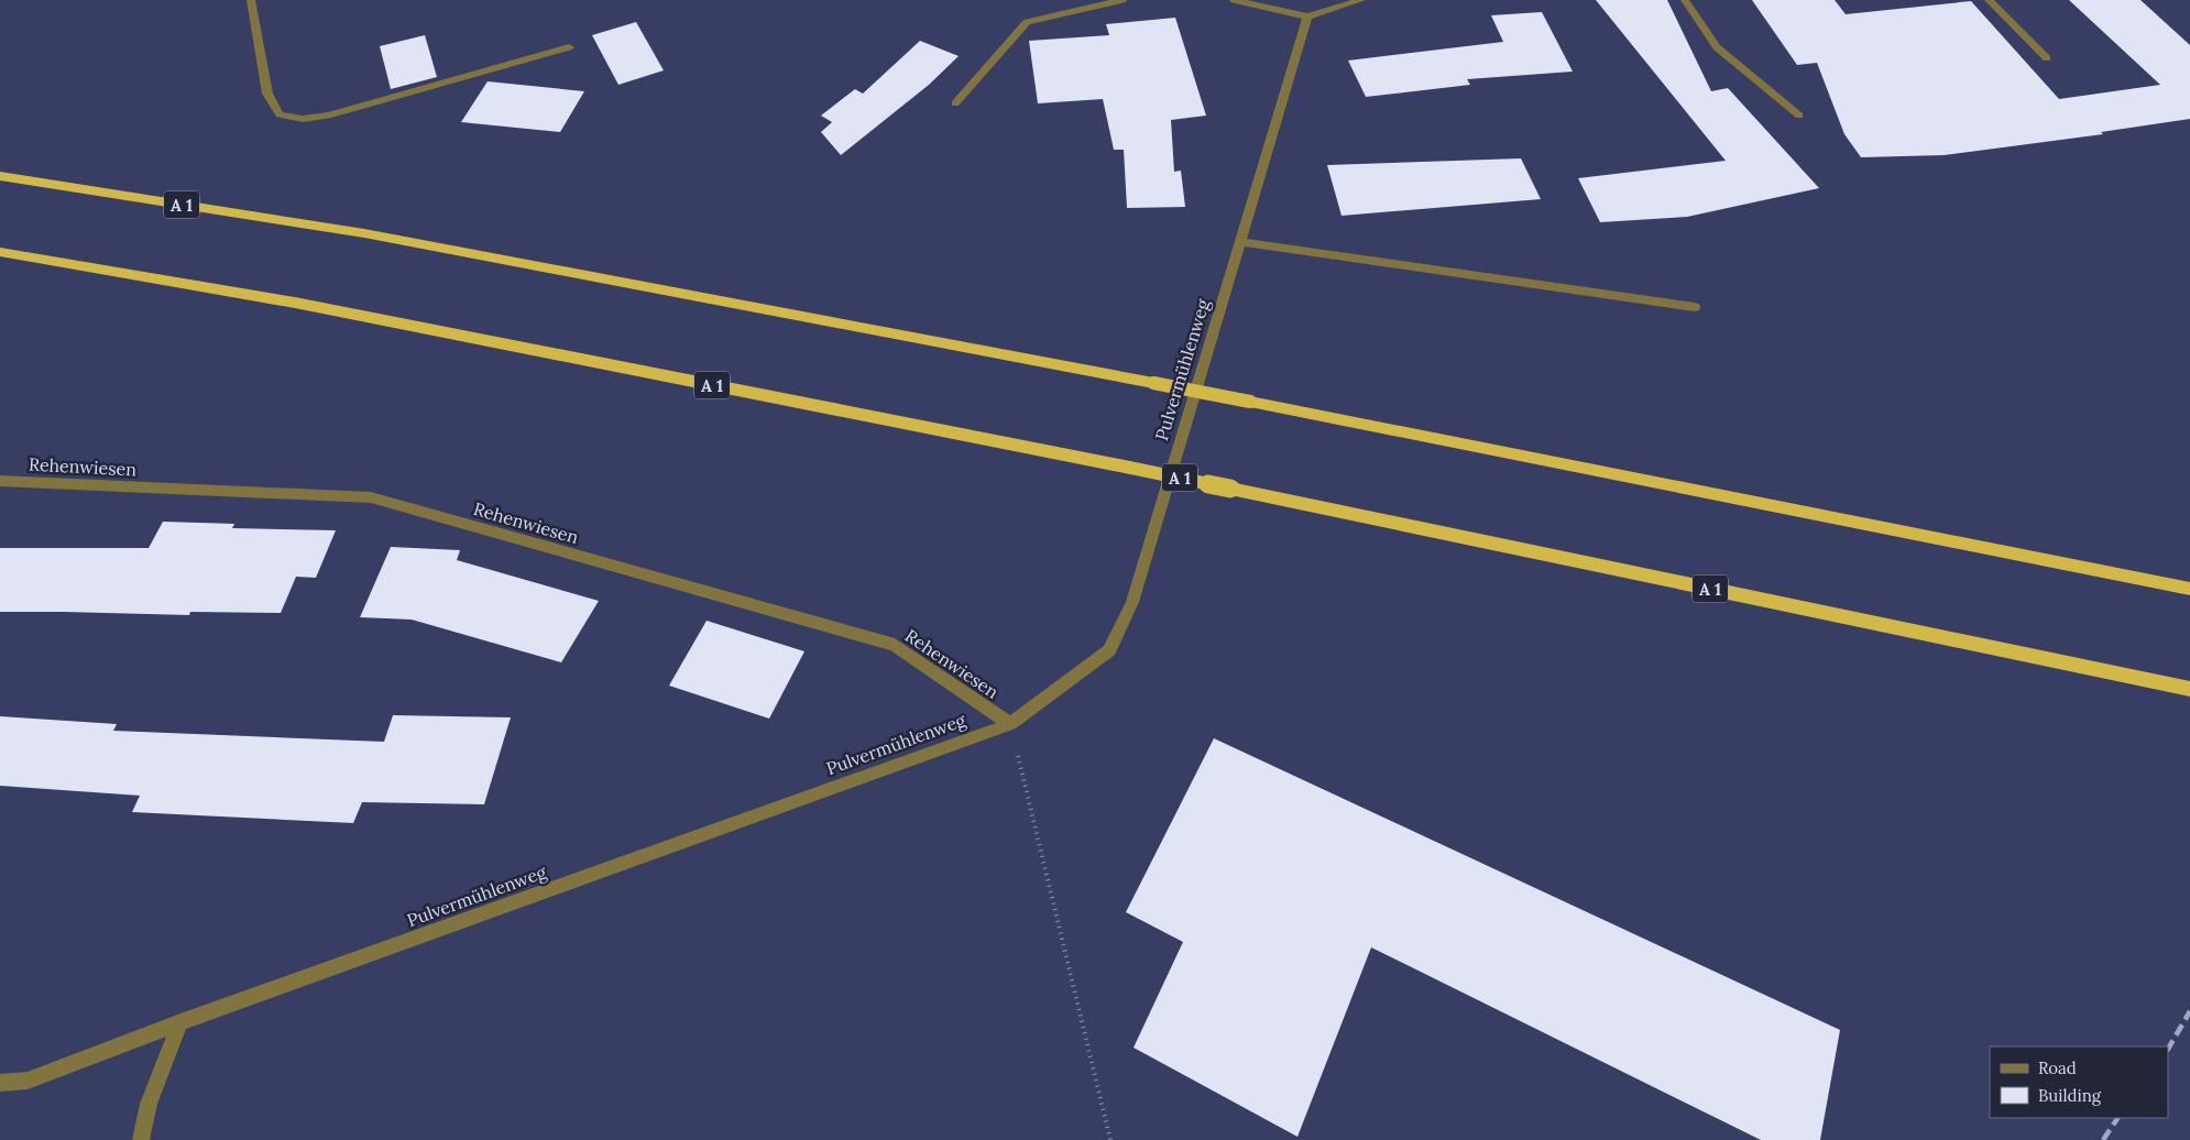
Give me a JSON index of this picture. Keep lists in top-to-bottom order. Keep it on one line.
{"streets":{"highway":["A 1"],"street":["Pulvermühlenweg","Rehenwiesen"]},"crossings":[["Pulvermühlenweg","Rehenwiesen"]],"legend":["Road","Building"]}
